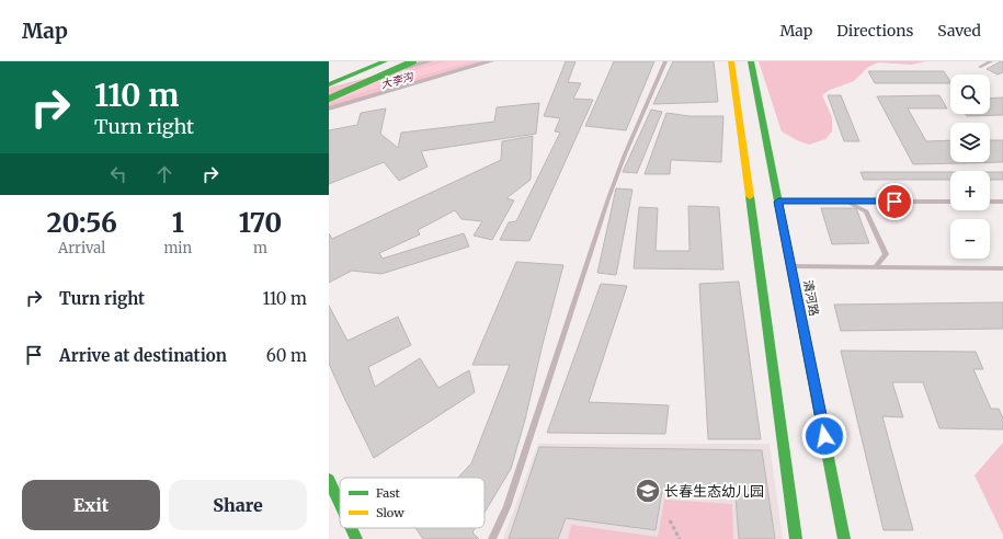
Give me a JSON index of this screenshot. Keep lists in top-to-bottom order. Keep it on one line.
{"streets":{"main road":["清河路"]},"water":["大李沟"],"places":{"school or university":["长春生态幼儿园"]},"legend":["Fast","Slow"],"page":{"header":"Map","nav":["Map","Directions","Saved"],"turn":["110 m","Turn right"],"map_buttons":["+","−"],"eta":["20:56","Arrival","1","min","170","m"],"list":[{"name":"Turn right","value":"110 m"},{"name":"Arrive at destination","value":"60 m"}],"buttons":["Exit","Share"]}}
